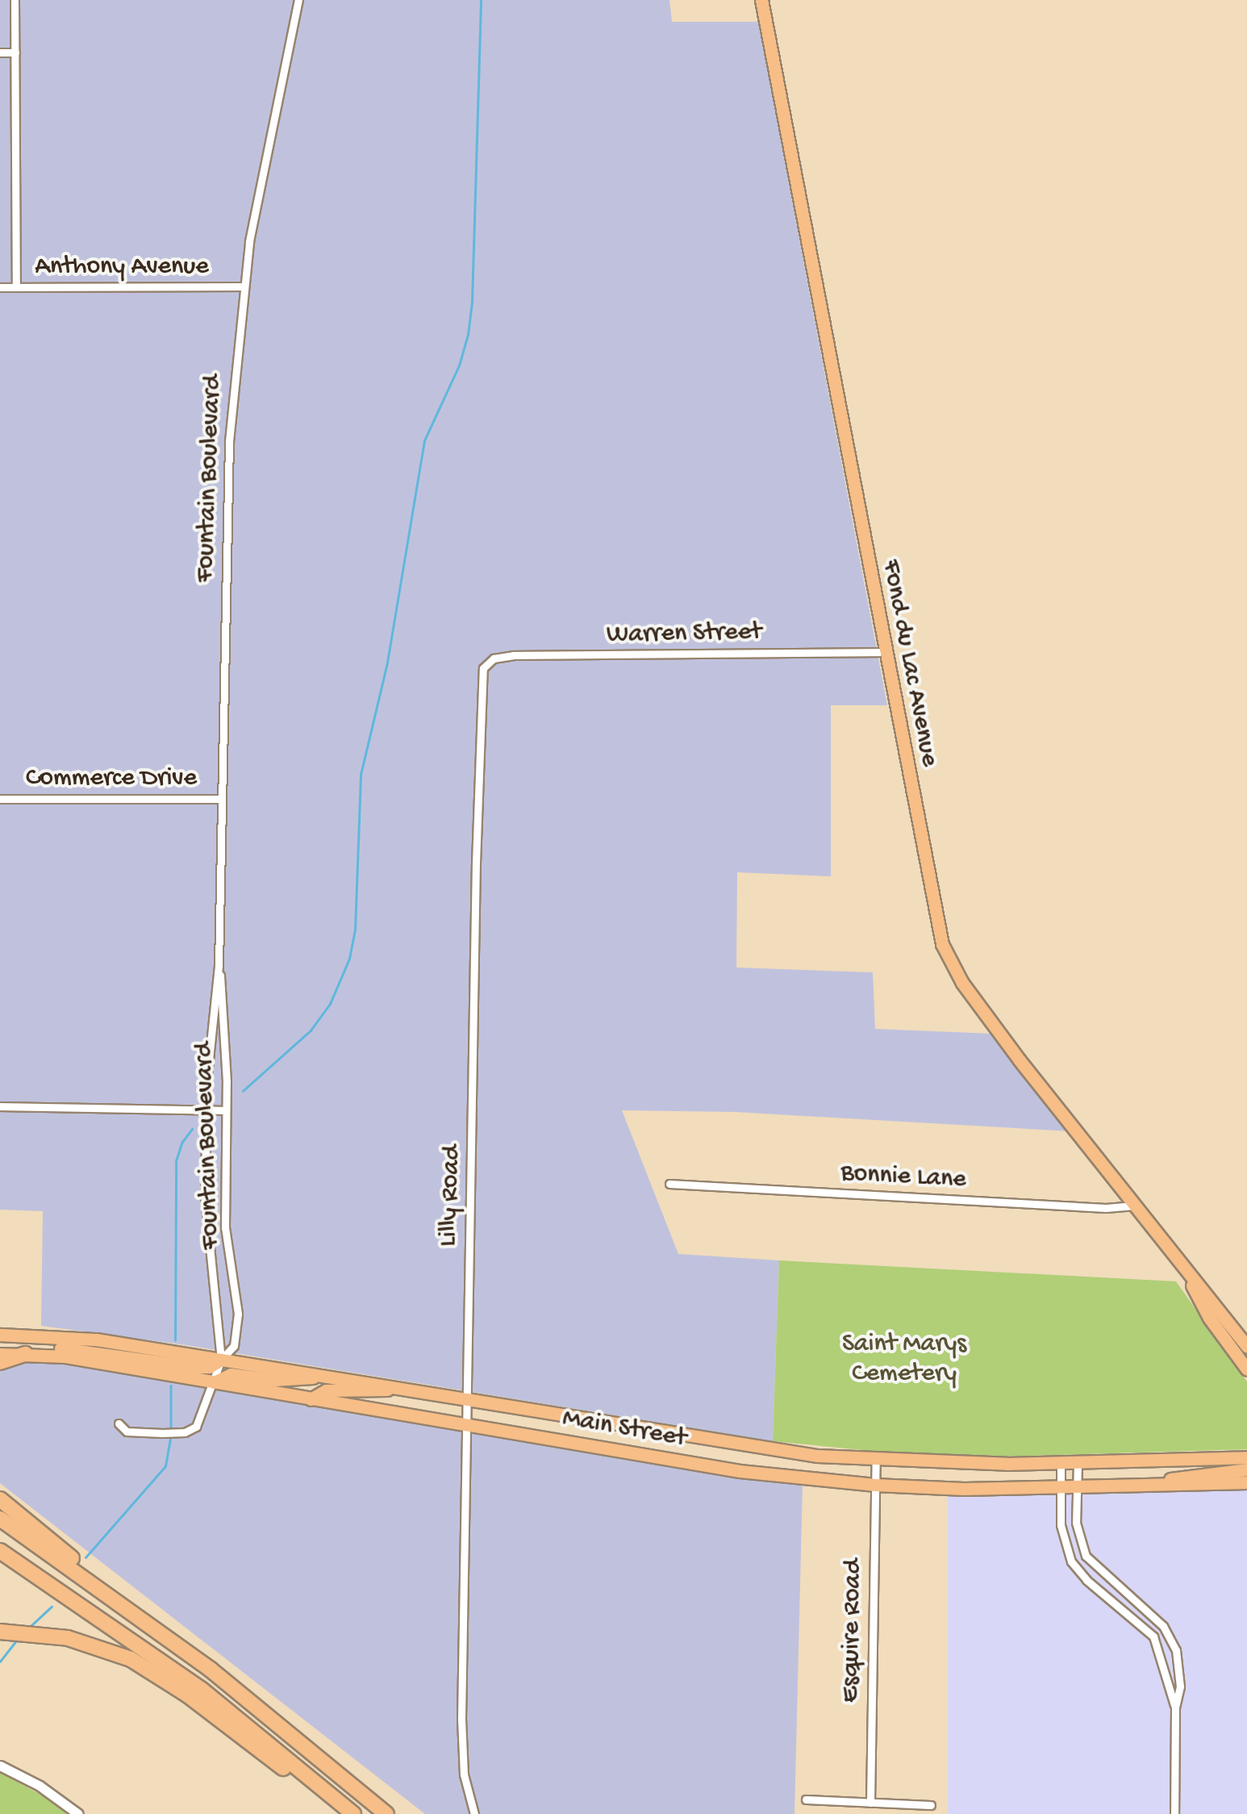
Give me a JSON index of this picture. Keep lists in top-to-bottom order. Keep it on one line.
{"streets":{"main road":["Fond du Lac Avenue","Main Street"],"street":["Anthony Avenue","Fountain Boulevard","Warren Street","Commerce Drive","Bonnie Lane","Lilly Road","Esquire Road"]},"crossings":[["Anthony Avenue","Fountain Boulevard"],["Fountain Boulevard","Commerce Drive"],["Fountain Boulevard","Main Street"],["Warren Street","Fond du Lac Avenue"],["Warren Street","Lilly Road"],["Fond du Lac Avenue","Bonnie Lane"],["Lilly Road","Main Street"],["Main Street","Esquire Road"]],"parks":["Saint Marys Cemetery"]}
